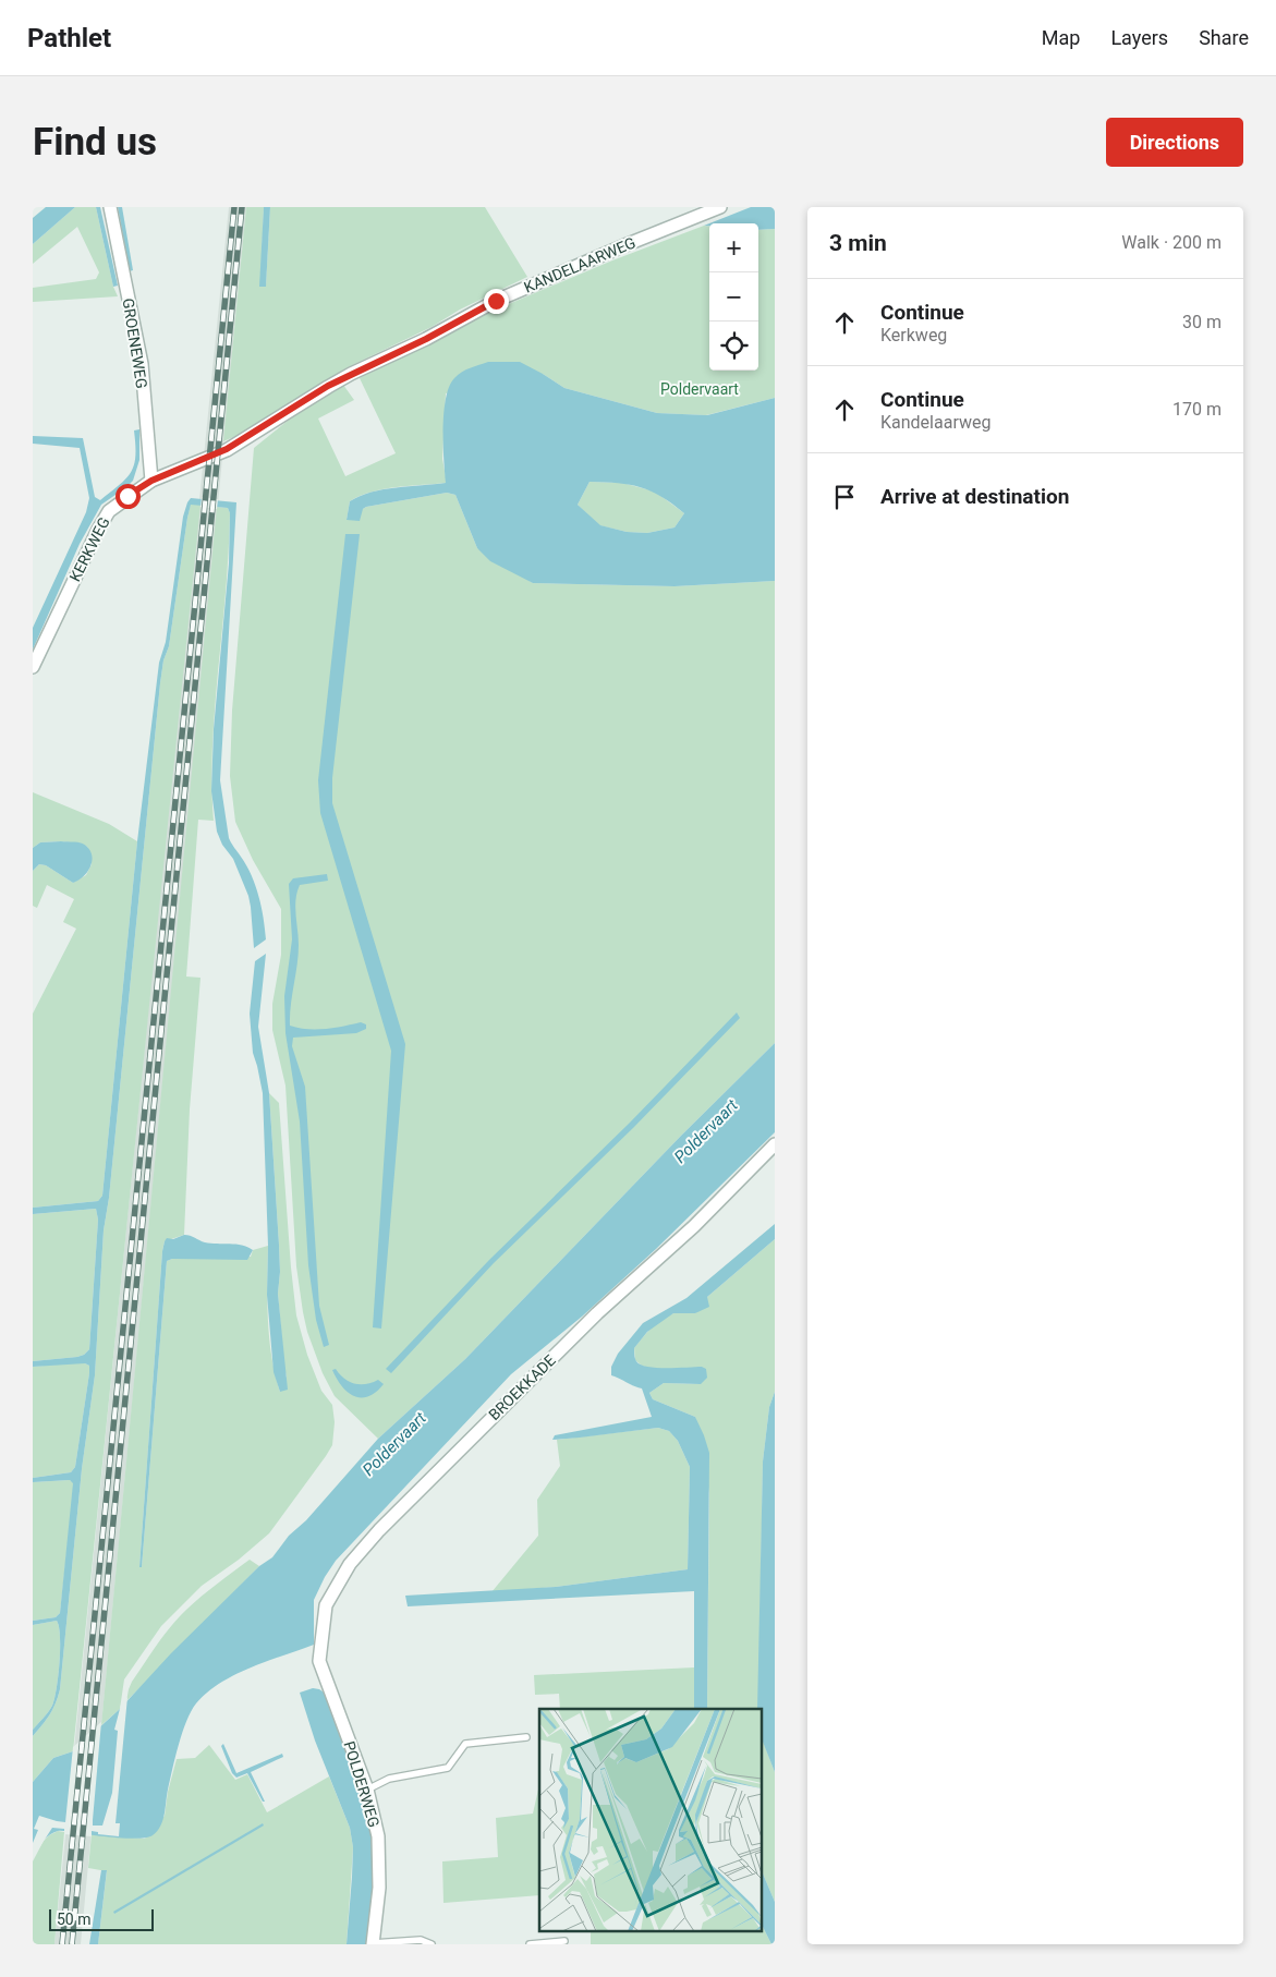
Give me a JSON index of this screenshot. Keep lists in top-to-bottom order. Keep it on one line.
{"streets":{"street":["KANDELAARWEG","GROENEWEG","KERKWEG","BROEKKADE","POLDERWEG"]},"crossings":[["KANDELAARWEG","KERKWEG"],["GROENEWEG","KERKWEG"],["BROEKKADE","POLDERWEG"]],"water":["Poldervaart"],"parks":["Poldervaart"],"scale_bar":"50 m","page":{"header":"Pathlet","nav":["Map","Layers","Share"],"buttons":"Directions","title":"Find us","heading":["3 min","Walk · 200 m"],"map_buttons":["+","−"],"list":[["Continue","Kerkweg","30 m"],["Continue","Kandelaarweg","170 m"],"Arrive at destination"],"scale":"50 m"}}
